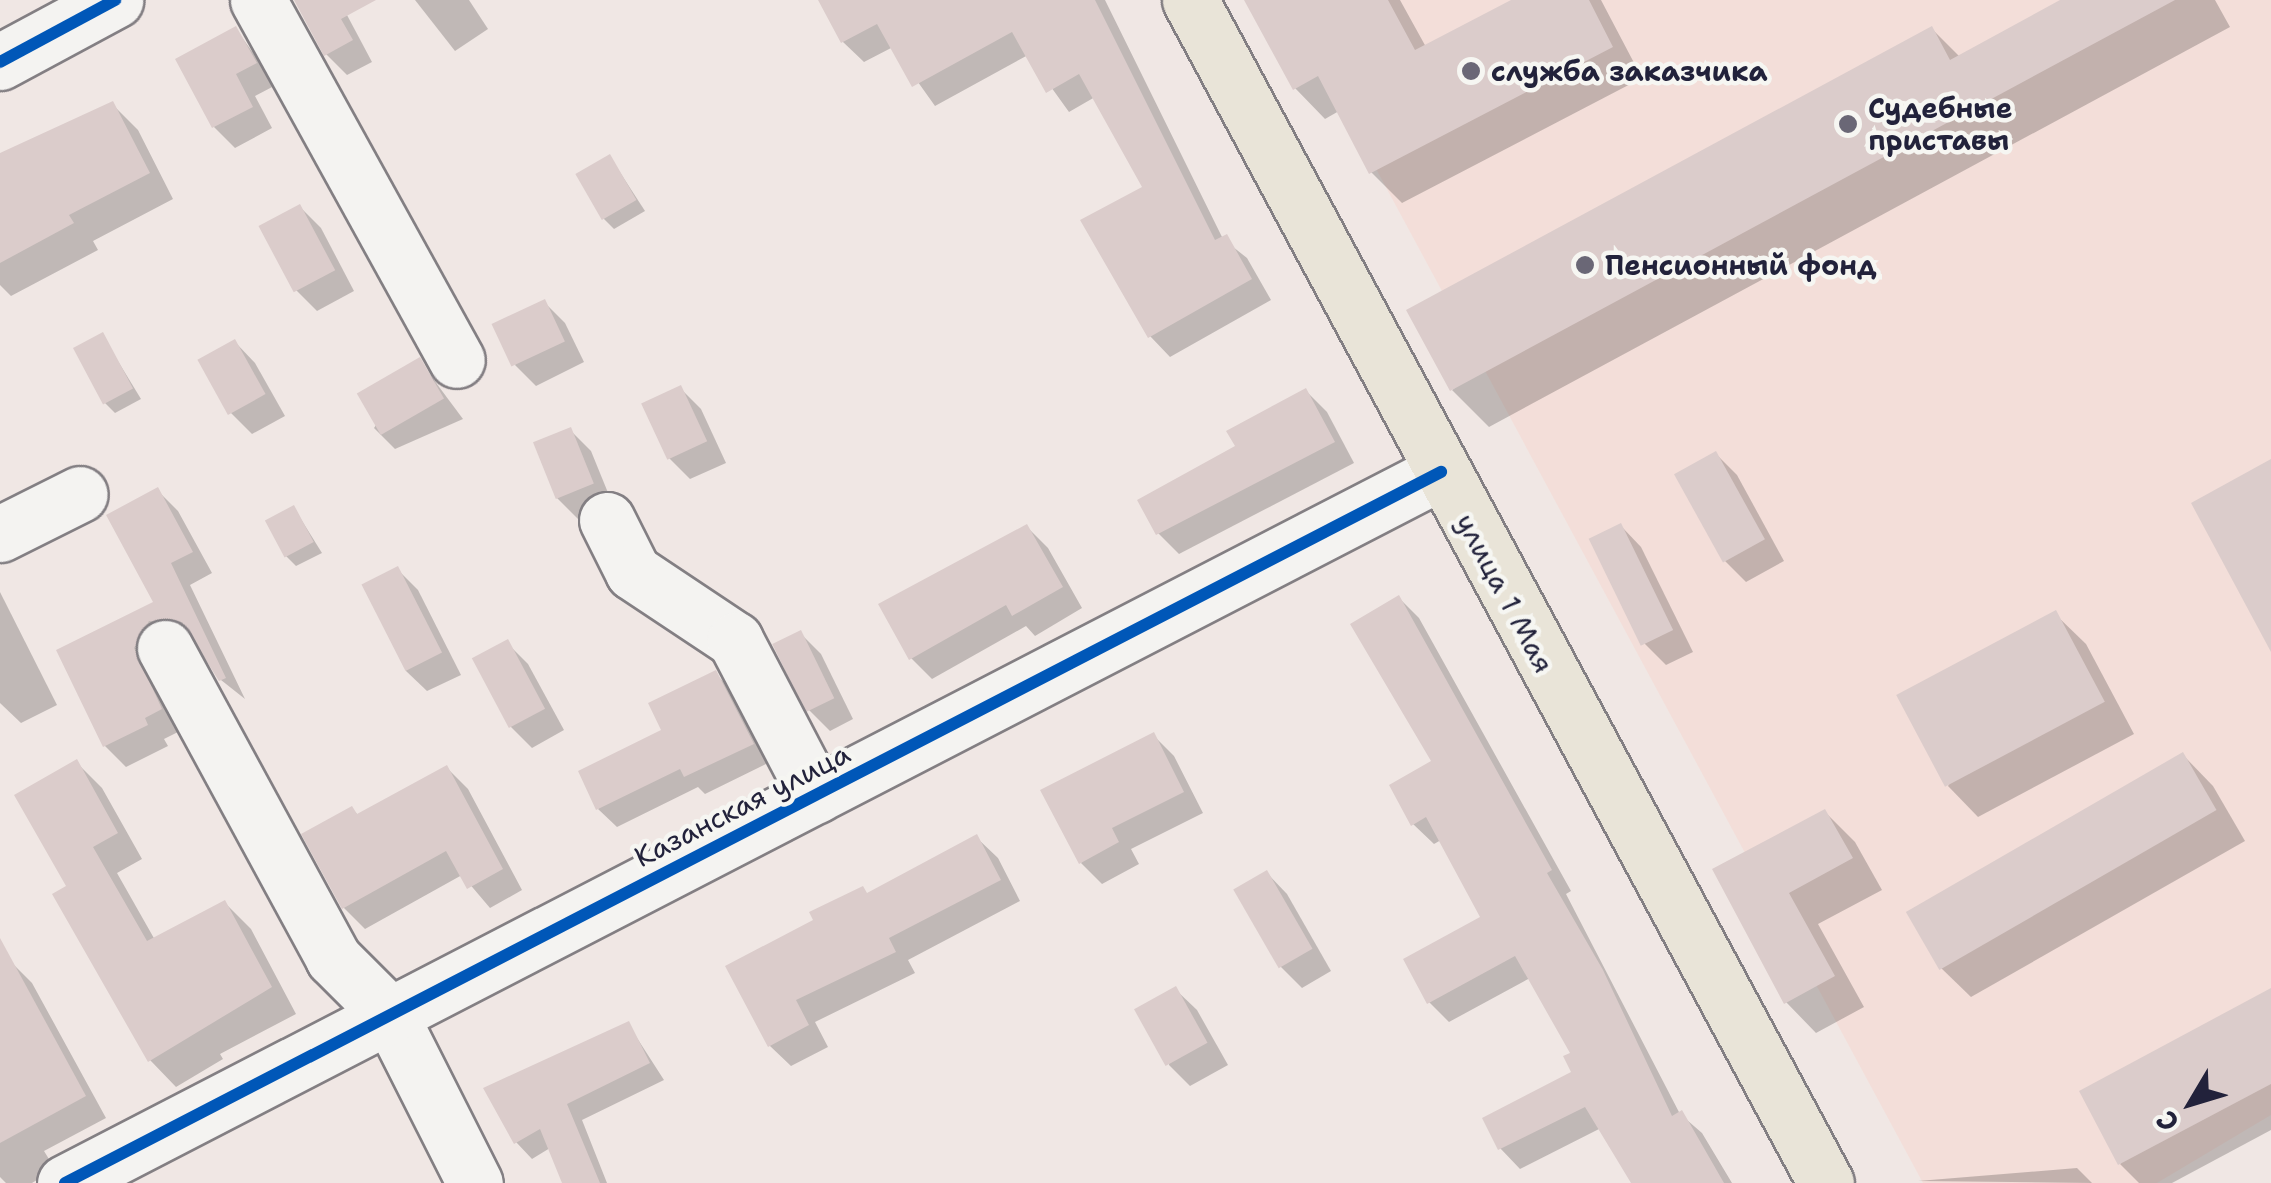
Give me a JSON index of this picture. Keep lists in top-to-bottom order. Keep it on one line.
{"streets":{"main road":["улица 1 Мая"],"street":["Казанская улица"]},"crossings":[["улица 1 Мая","Казанская улица"]],"places":["служба заказчика","Судебные приставы","Пенсионный фонд"],"north":"bottom left"}
